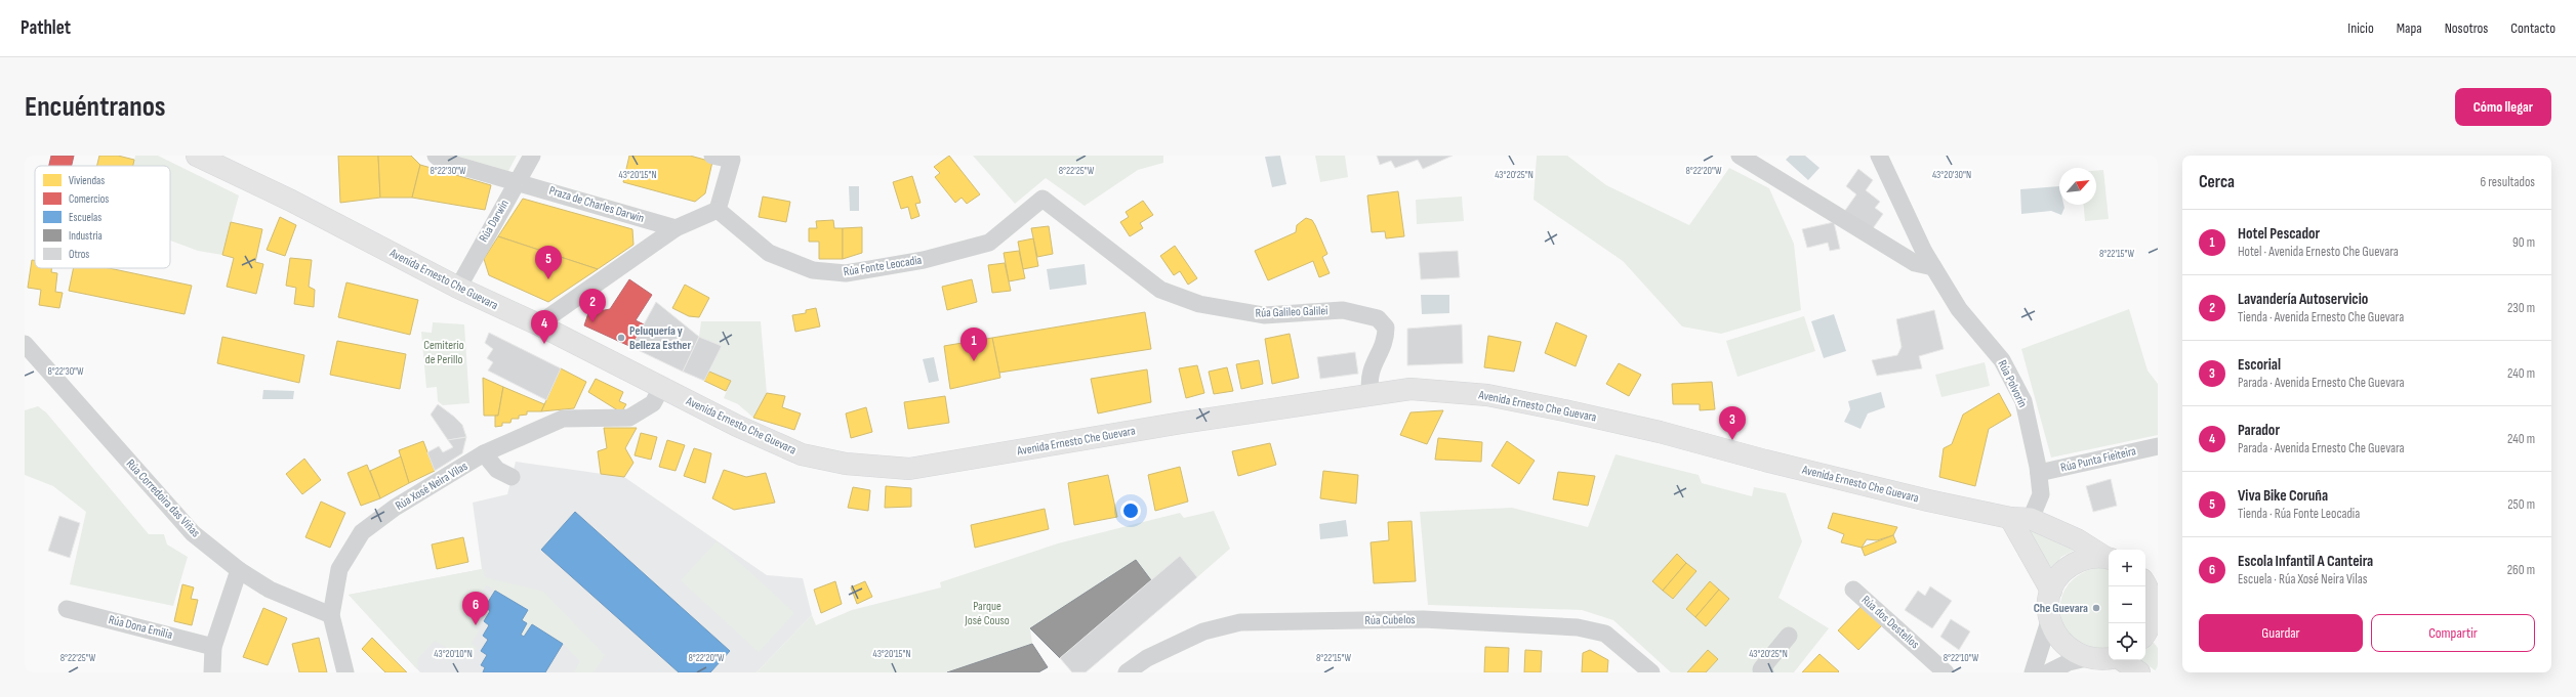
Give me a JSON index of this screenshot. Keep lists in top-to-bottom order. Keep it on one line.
{"streets":{"main road":["Avenida Ernesto Che Guevara"],"street":["Praza de Charles Darwin","Rúa Darwin","Rúa Fonte Leocadia","Rúa Galileo Galilei","Rúa Polvorín","Rúa Punta Fieiteira","Rúa Xosé Neira Vilas","Rúa Corredoira das Viñas","Rúa Cubelos","Rúa dos Destellos","Rúa Dona Emilia"]},"crossings":[["Praza de Charles Darwin","Rúa Darwin"],["Rúa Darwin","Avenida Ernesto Che Guevara"],["Rúa Fonte Leocadia","Rúa Galileo Galilei"],["Avenida Ernesto Che Guevara","Rúa Galileo Galilei"],["Avenida Ernesto Che Guevara","Rúa Polvorín"],["Avenida Ernesto Che Guevara","Rúa Xosé Neira Vilas"],["Rúa Polvorín","Rúa Punta Fieiteira"],["Rúa Xosé Neira Vilas","Rúa Corredoira das Viñas"]],"parks":["Cemiterio de Perillo","Parque José Couso"],"places":["Peluquería y Belleza Esther","Che Guevara"],"legend":["Viviendas","Comercios","Escuelas","Industria","Otros"],"north":"top right","page":{"header":"Pathlet","nav":["Inicio","Mapa","Nosotros","Contacto"],"buttons":["Cómo llegar",["Guardar","Compartir"]],"title":"Encuéntranos","heading":["Cerca","6 resultados"],"list":[{"mark":"1","name":"Hotel Pescador","note":"Hotel · Avenida Ernesto Che Guevara","value":"90 m"},{"mark":"2","name":"Lavandería Autoservicio","note":"Tienda · Avenida Ernesto Che Guevara","value":"230 m"},{"mark":"3","name":"Escorial","note":"Parada · Avenida Ernesto Che Guevara","value":"240 m"},{"mark":"4","name":"Parador","note":"Parada · Avenida Ernesto Che Guevara","value":"240 m"},{"mark":"5","name":"Viva Bike Coruña","note":"Tienda · Rúa Fonte Leocadia","value":"250 m"},{"mark":"6","name":"Escola Infantil A Canteira","note":"Escuela · Rúa Xosé Neira Vilas","value":"260 m"}],"pins":["5","2","4","1","3","6"],"map_buttons":["+","−"]},"coordinates":["8°22'30\"W","8°22'25\"W","8°22'20\"W","43°20'15\"N","43°20'25\"N","43°20'30\"N","8°22'15\"W","43°20'10\"N","8°22'10\"W"]}
